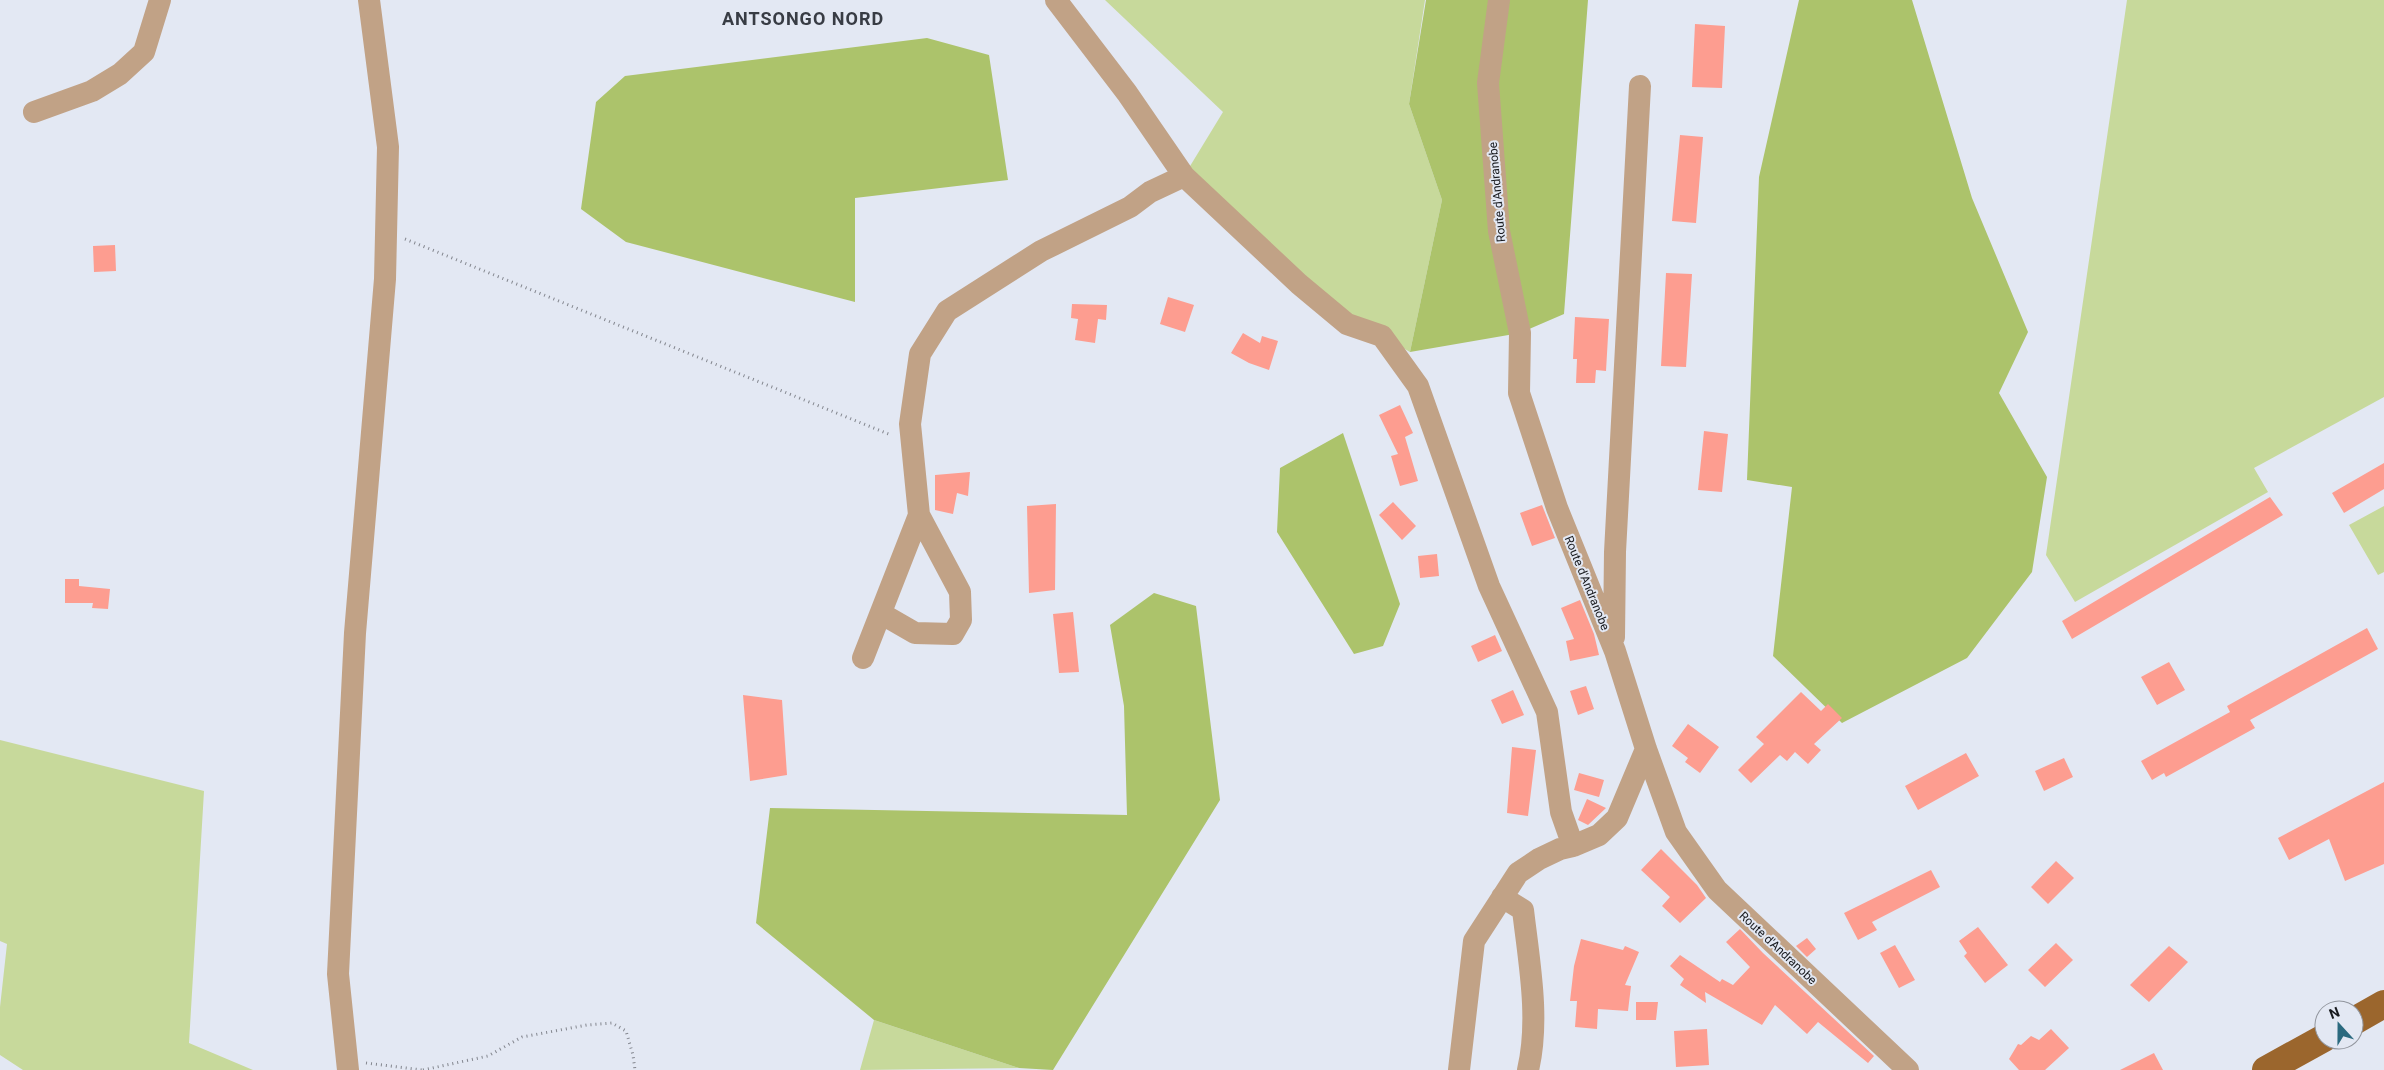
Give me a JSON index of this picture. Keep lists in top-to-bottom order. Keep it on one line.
{"streets":{"street":["Route d'Andranobe"]},"districts":["ANTSONGO NORD"],"north":"top"}
